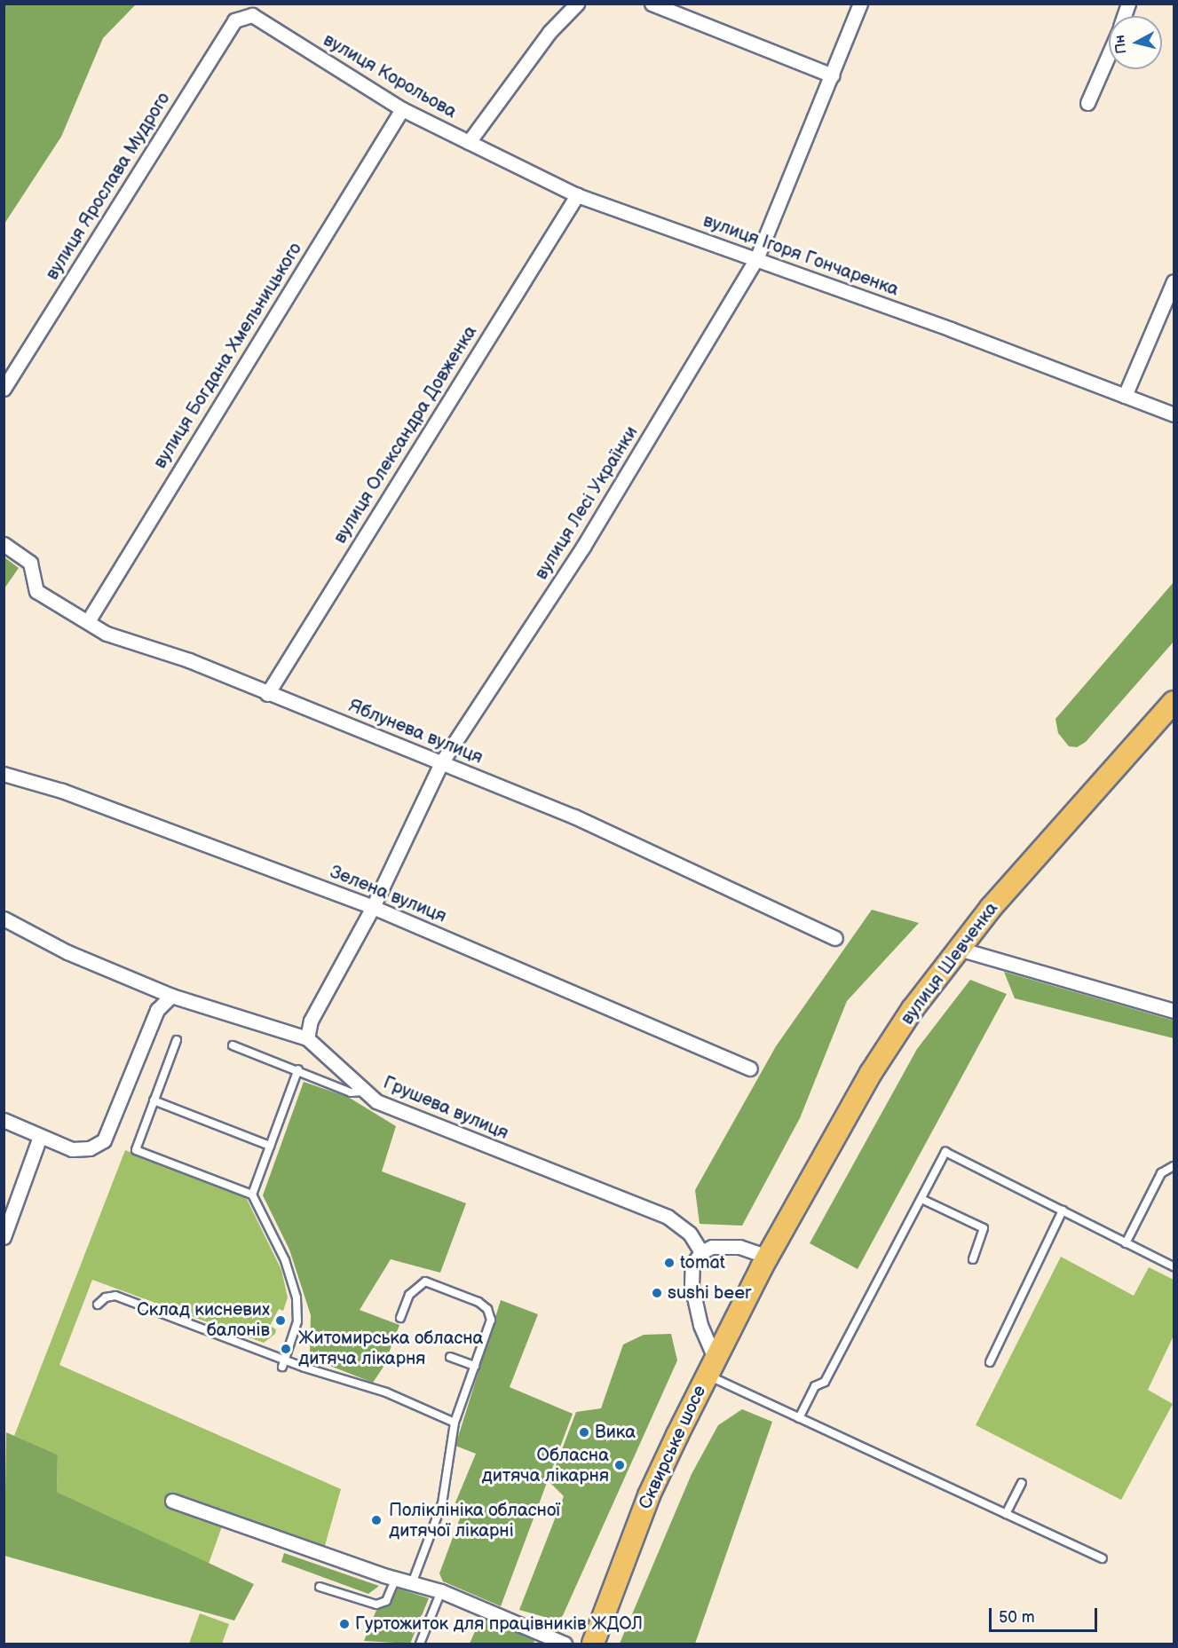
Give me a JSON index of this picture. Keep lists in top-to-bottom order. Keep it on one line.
{"streets":{"main road":["вулиця Шевченка","Сквирське шосе"],"street":["вулиця Корольова","вулиця Ярослава Мудрого","вулиця Ігоря Гончаренка","вулиця Богдана Хмельницького","вулиця Олександра Довженка","вулиця Лесі Українки","Яблунева вулиця","Зелена вулиця","Грушева вулиця"]},"crossings":[["вулиця Корольова","вулиця Ярослава Мудрого"],["вулиця Корольова","вулиця Ігоря Гончаренка"],["вулиця Корольова","вулиця Богдана Хмельницького"],["вулиця Ігоря Гончаренка","вулиця Олександра Довженка"],["вулиця Ігоря Гончаренка","вулиця Лесі Українки"],["вулиця Богдана Хмельницького","Яблунева вулиця"],["вулиця Олександра Довженка","Яблунева вулиця"],["вулиця Лесі Українки","Яблунева вулиця"],["вулиця Лесі Українки","Зелена вулиця"],["вулиця Лесі Українки","Грушева вулиця"],["вулиця Шевченка","Сквирське шосе"]],"places":["tomat","sushi beer","Склад кисневих балонів","Житомирська обласна дитяча лікарня","Вика","Обласна дитяча лікарня","Поліклініка обласної дитячої лікарні","Гуртожиток для працiвникiв ЖДОЛ"],"scale_bar":"50 m","north":"left"}
